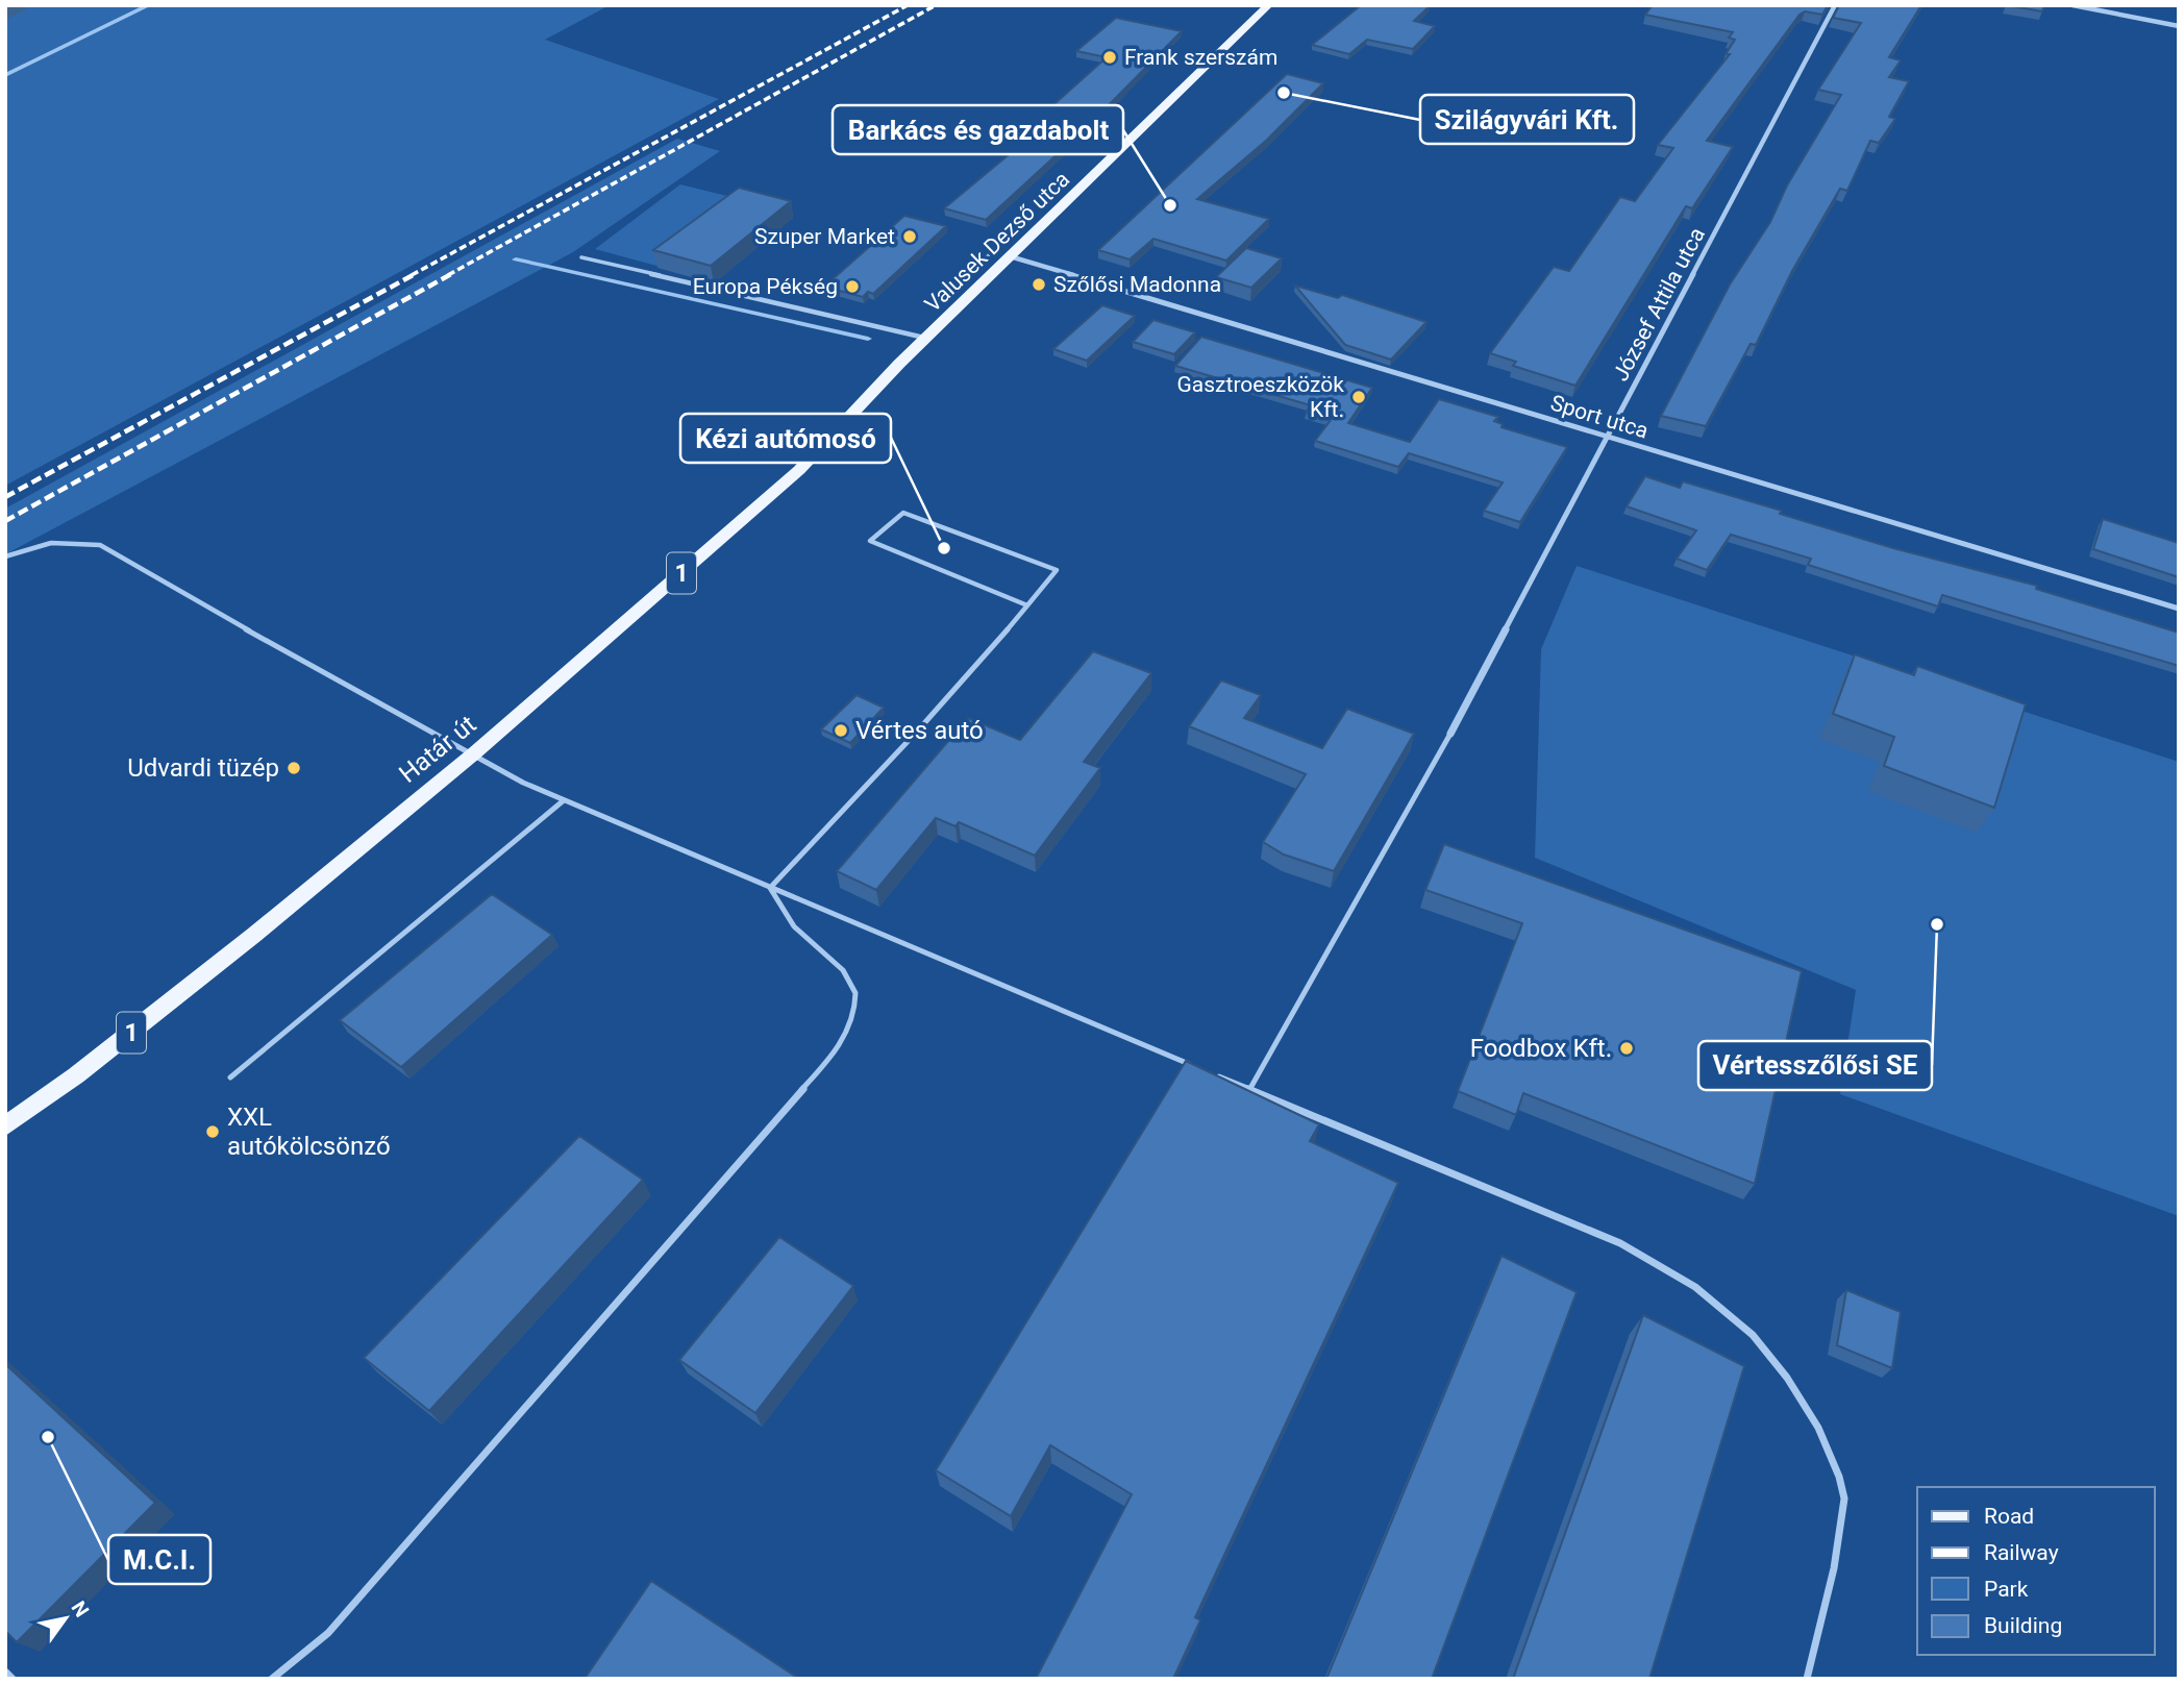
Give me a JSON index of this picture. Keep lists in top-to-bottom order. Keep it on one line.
{"streets":{"main road":["Valusek Dezső utca","1","Határ út"],"street":["József Attila utca","Sport utca"]},"crossings":[["Valusek Dezső utca","Sport utca"],["Valusek Dezső utca","Határ út"],["József Attila utca","Sport utca"]],"places":["Frank szerszám","Szilágyvári Kft.","Barkács és gazdabolt","Szuper Market","Szőlősi Madonna","Europa Pékség","Gasztroeszközök Kft.","Kézi autómosó","Vértes autó","Udvardi tüzép","Vértesszőlősi SE","Foodbox Kft.","XXL autókölcsönző","M.C.I."],"legend":["Road","Railway","Park","Building"],"north":"top right"}
